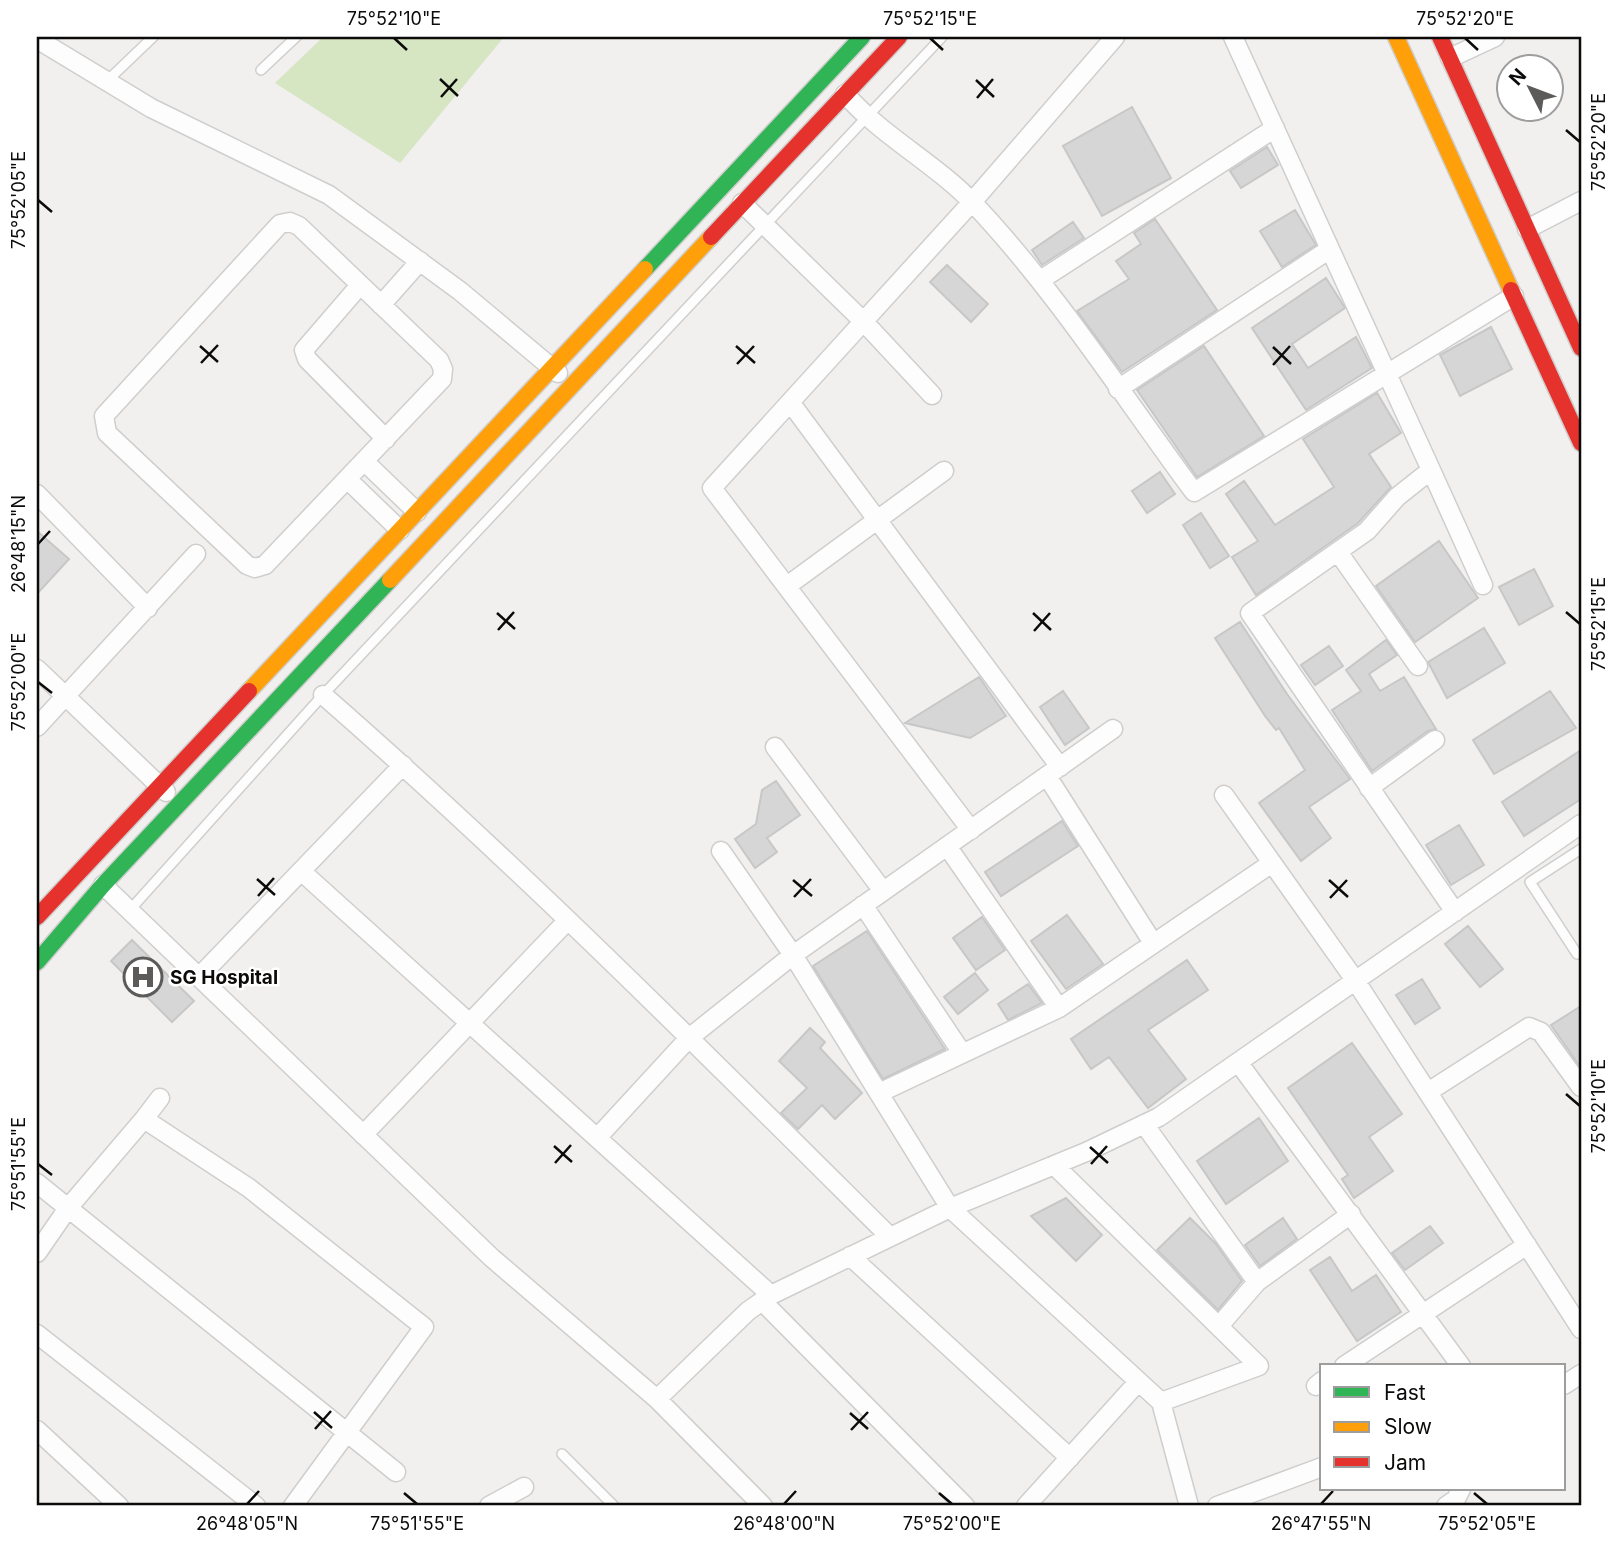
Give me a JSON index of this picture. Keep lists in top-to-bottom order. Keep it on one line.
{"places":{"hospital":["SG Hospital"]},"legend":["Fast","Slow","Jam"],"north":"top left","coordinates":["75°52'10\"E","75°52'15\"E","75°52'20\"E","75°52'05\"E","26°48'15\"N","75°52'00\"E","75°51'55\"E","26°48'05\"N","26°48'00\"N","26°47'55\"N"]}
